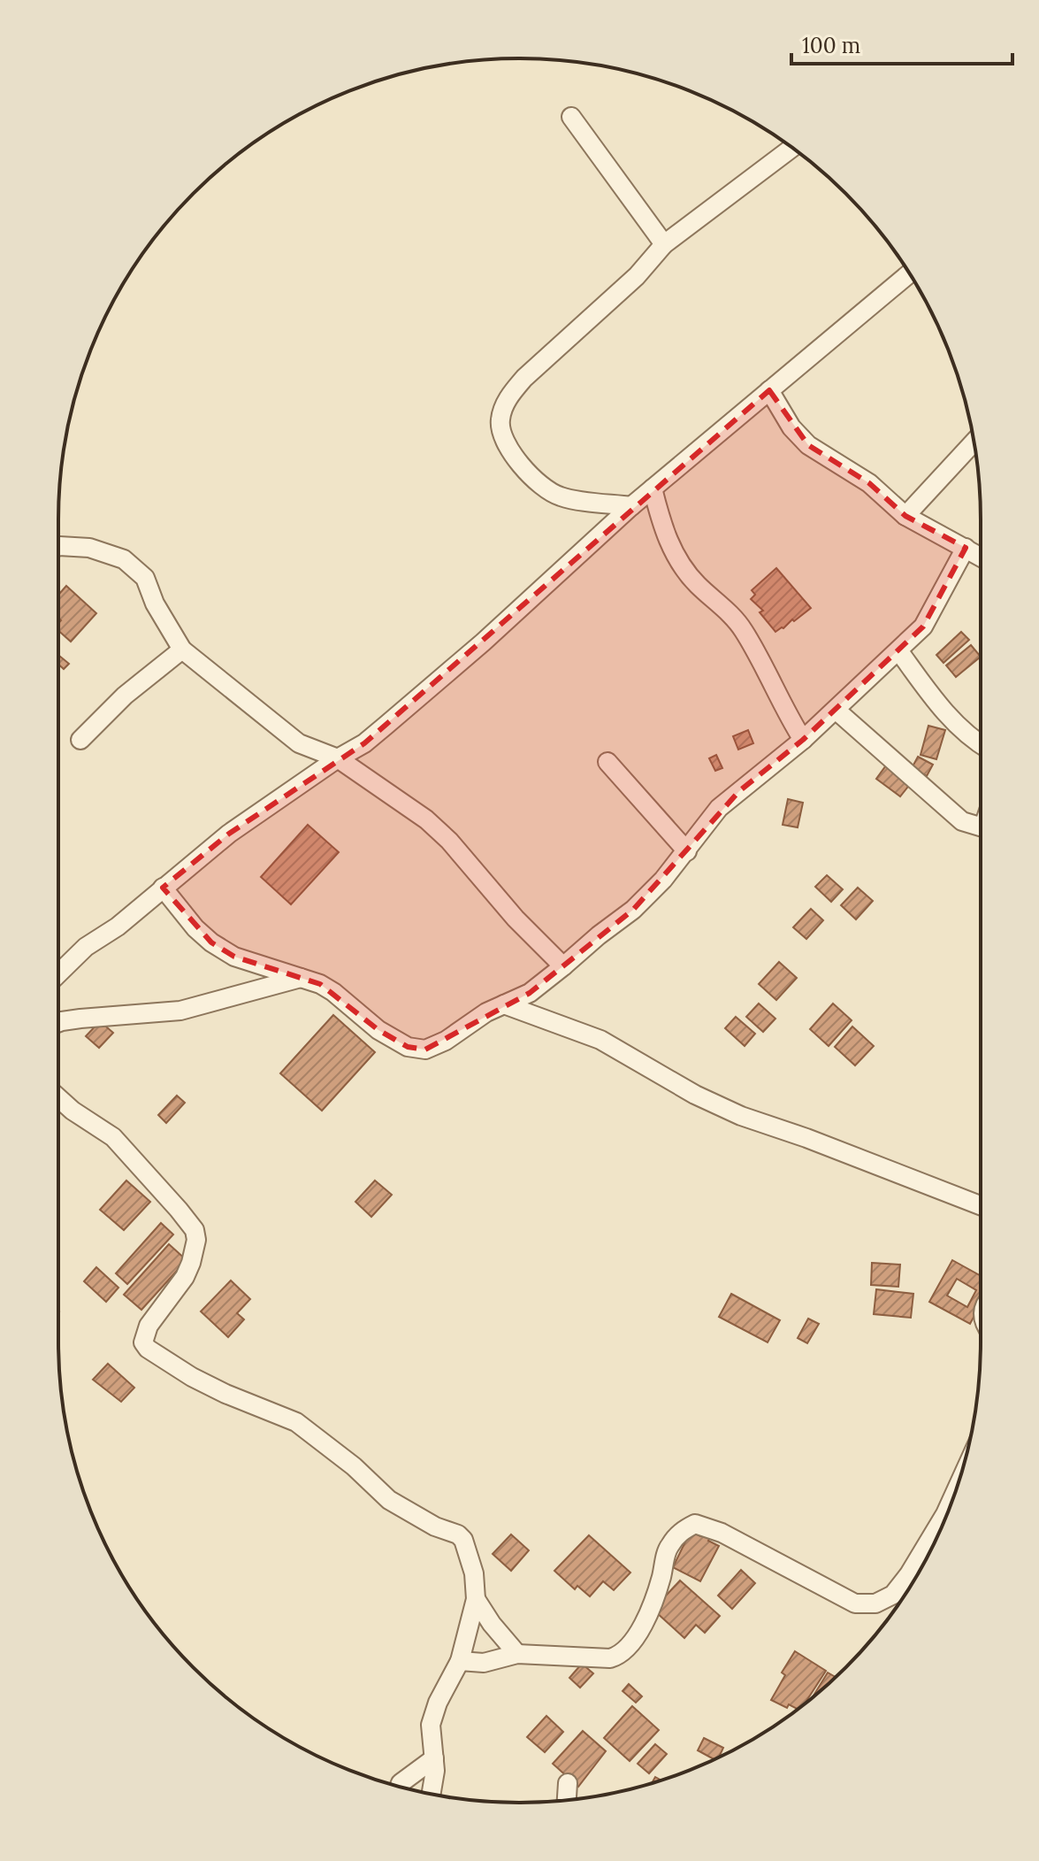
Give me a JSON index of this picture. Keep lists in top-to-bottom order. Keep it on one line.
{"scale_bar":"100 m"}
